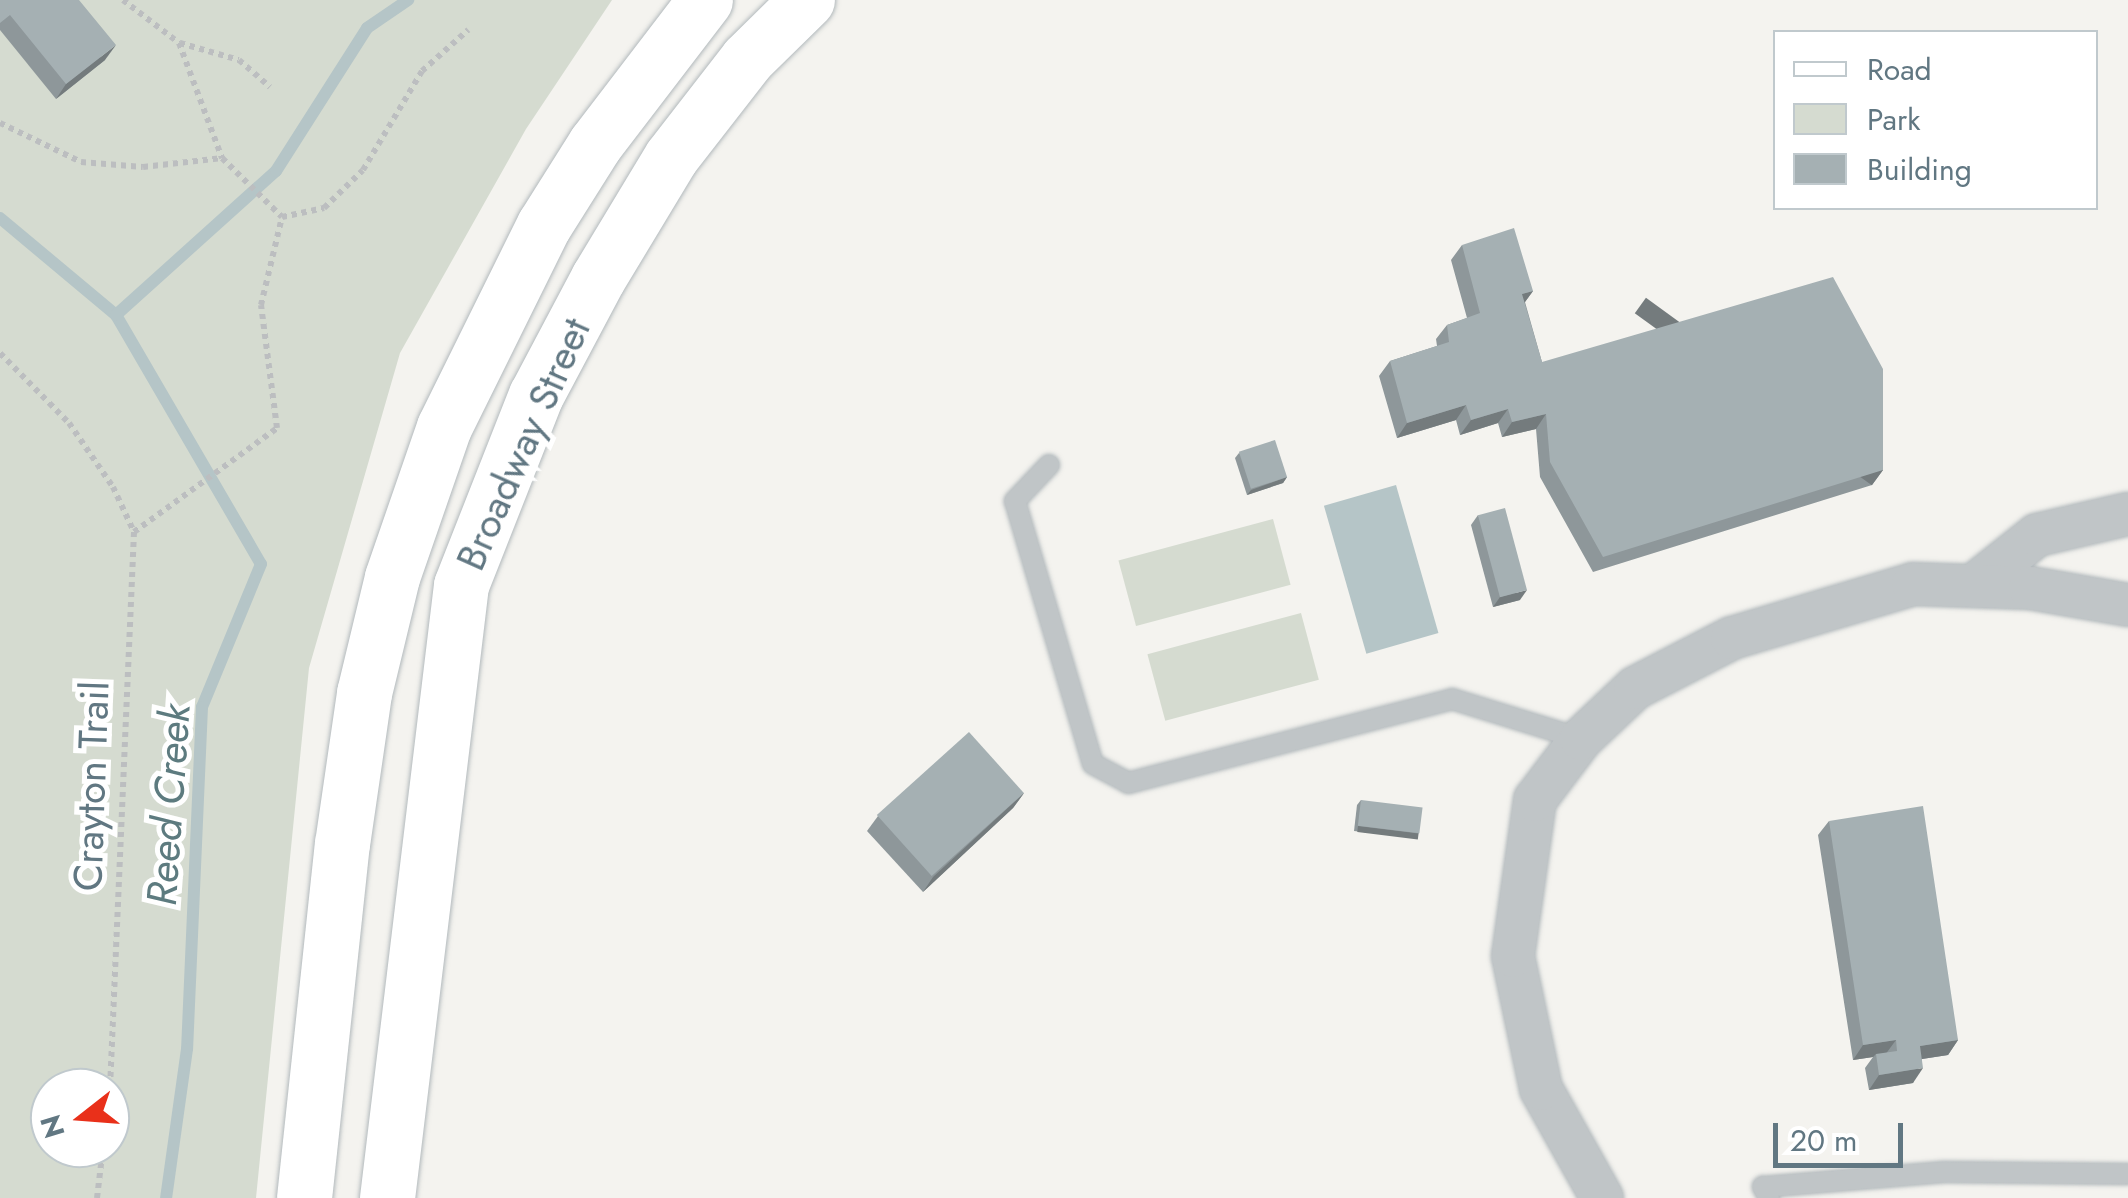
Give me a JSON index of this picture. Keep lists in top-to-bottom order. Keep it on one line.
{"streets":{"main road":["Broadway Street"],"path":["Crayton Trail"]},"water":["Reed Creek"],"legend":["Road","Park","Building"],"scale_bar":"20 m","north":"left"}
